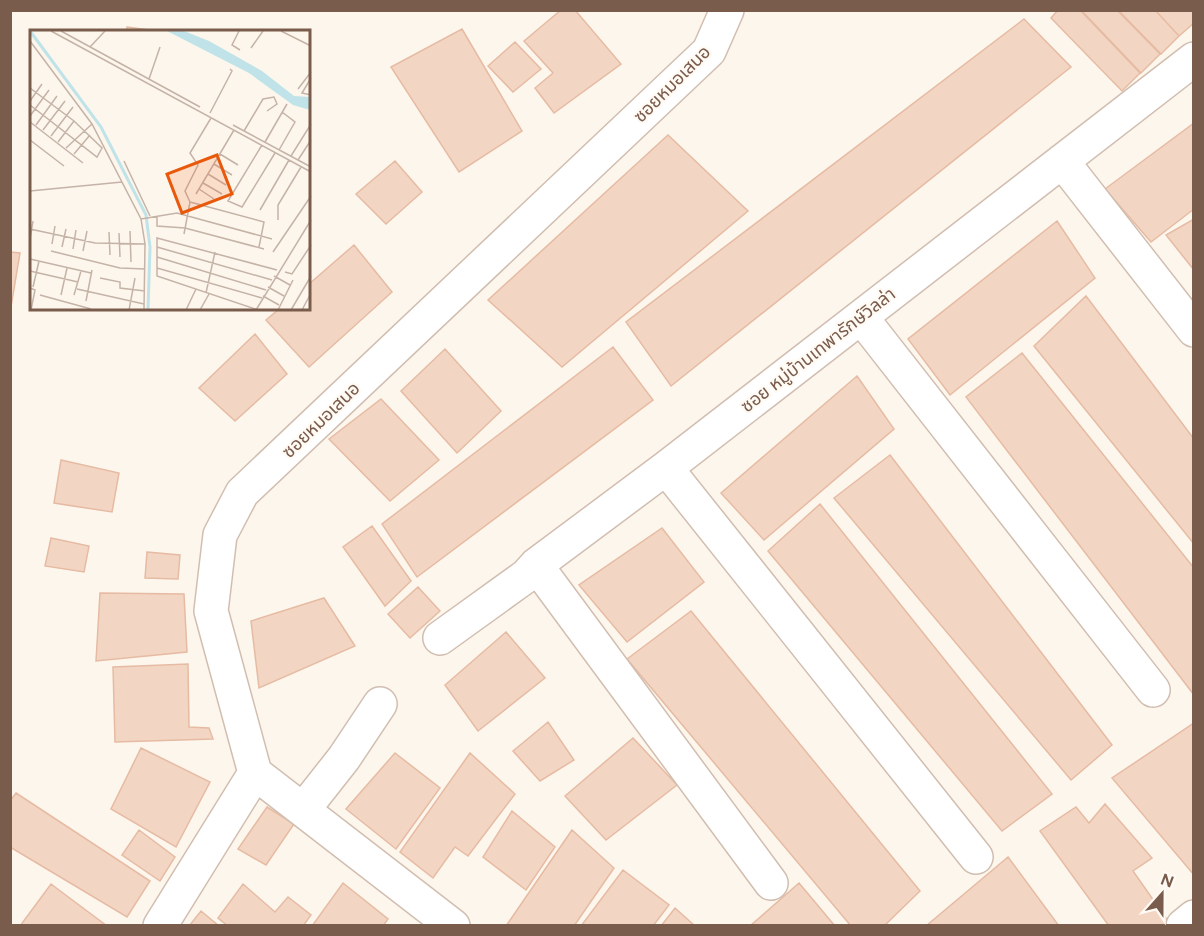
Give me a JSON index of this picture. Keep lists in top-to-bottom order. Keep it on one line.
{"streets":{"street":["ซอยหมอเสนอ","ซอย หมู่บ้านเทพารักษ์วิลล่า"]},"north":"top"}
